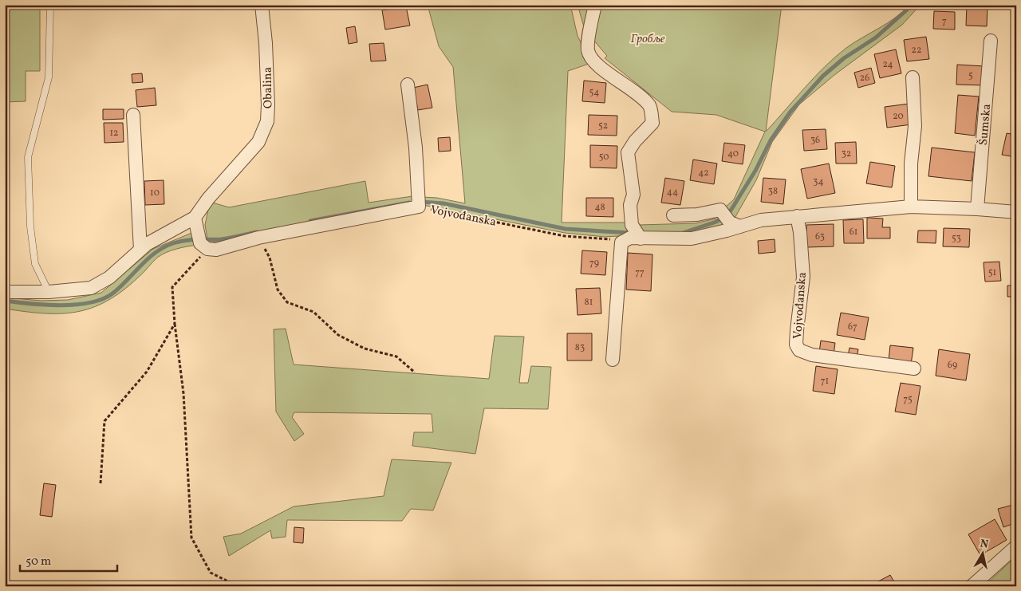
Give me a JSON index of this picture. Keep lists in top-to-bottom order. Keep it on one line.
{"streets":{"street":["Obalina","Šumska","Vojvođanska"]},"parks":["Гробље"],"house_numbers":["7","22","24","5","26","54","20","52","12","36","40","32","50","42","34","38","44","10","48","61","63","53","79","77","51","81","67","83","69","71","75"],"scale_bar":"50 m","north":"top"}
